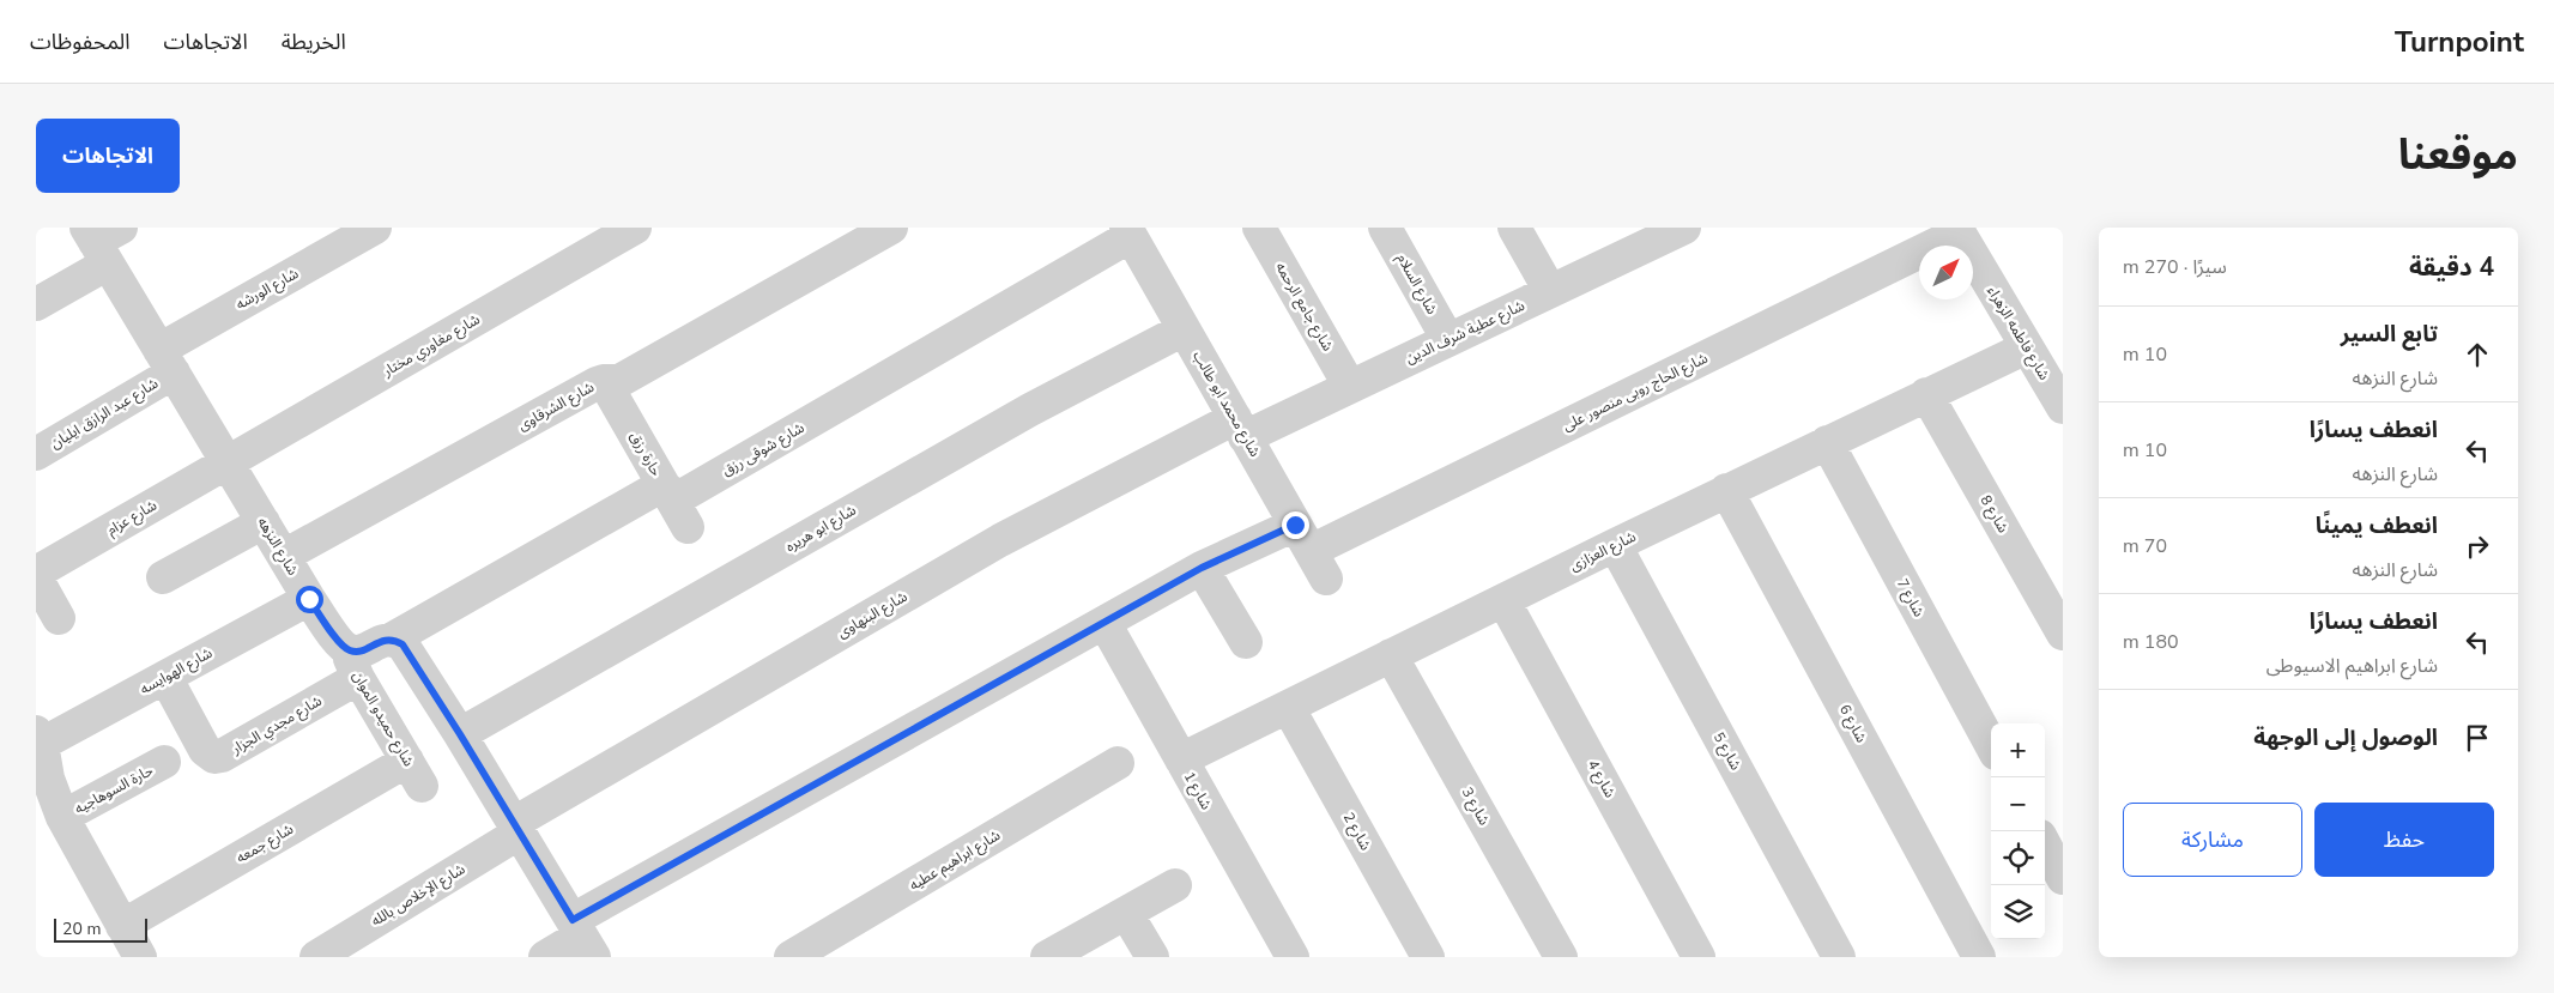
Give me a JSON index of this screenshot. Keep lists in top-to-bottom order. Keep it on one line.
{"streets":{"street":["شارع السلام","شارع الورشه","شارع جامع الرحمه","شارع عطية شرف الدين","شارع فاطمه الزهراء","شارع مغاوري مختار","شارع الحاج روبى منصور على","شارع محمد ابو طالب","شارع الشرقاوى","شارع عبد الرازق ايليان","شارع شوقى رزق","حارة رزق","شارع 8","شارع عزام","شارع ابو هريره","شارع النزهه","شارع العزازى","شارع 7","شارع البنهاوى","شارع الهوايسه","شارع حميدو الموان","شارع 6","شارع مجدي الجزار","شارع 5","شارع 4","حارة السوهاجيه","شارع 1","شارع 3","شارع 2","شارع جمعه","شارع ابراهيم عطيه","شارع الإخلاص بالله"]},"crossings":[["شارع السلام","شارع عطية شرف الدين"],["شارع الورشه","شارع عبد الرازق ايليان"],["شارع الورشه","شارع النزهه"],["شارع جامع الرحمه","شارع عطية شرف الدين"],["شارع عطية شرف الدين","شارع محمد ابو طالب"],["شارع عطية شرف الدين","شارع البنهاوى"],["شارع فاطمه الزهراء","شارع الحاج روبى منصور على"],["شارع فاطمه الزهراء","شارع العزازى"],["شارع مغاوري مختار","شارع عزام"],["شارع مغاوري مختار","شارع النزهه"],["شارع الحاج روبى منصور على","شارع محمد ابو طالب"],["شارع الحاج روبى منصور على","شارع 1"],["شارع محمد ابو طالب","شارع شوقى رزق"],["شارع محمد ابو طالب","شارع ابو هريره"],["شارع محمد ابو طالب","شارع البنهاوى"],["شارع الشرقاوى","حارة رزق"],["شارع الشرقاوى","شارع النزهه"],["شارع عبد الرازق ايليان","شارع النزهه"],["شارع شوقى رزق","حارة رزق"],["شارع 8","شارع العزازى"],["شارع عزام","شارع النزهه"],["شارع النزهه","شارع الهوايسه"],["شارع النزهه","شارع حميدو الموان"],["شارع النزهه","شارع مجدي الجزار"],["شارع العزازى","شارع 7"],["شارع العزازى","شارع 6"],["شارع العزازى","شارع 5"],["شارع العزازى","شارع 4"],["شارع العزازى","شارع 1"],["شارع العزازى","شارع 3"],["شارع العزازى","شارع 2"],["شارع البنهاوى","شارع الإخلاص بالله"],["شارع الهوايسه","شارع مجدي الجزار"],["شارع حميدو الموان","شارع مجدي الجزار"],["شارع حميدو الموان","شارع جمعه"]],"scale_bar":"20 m","north":"top right","page":{"header":"Turnpoint","nav":["الخريطة","الاتجاهات","المحفوظات"],"title":"موقعنا","buttons":["الاتجاهات",["حفظ","مشاركة"]],"heading":["4 دقيقة","سيرًا · 270 m"],"list":[["تابع السير","شارع النزهه","10 m"],["انعطف يسارًا","شارع النزهه","10 m"],["انعطف يمينًا","شارع النزهه","70 m"],["انعطف يسارًا","شارع ابراهيم الاسيوطى","180 m"],"الوصول إلى الوجهة"],"map_buttons":["+","−"],"scale":"20 m"}}
